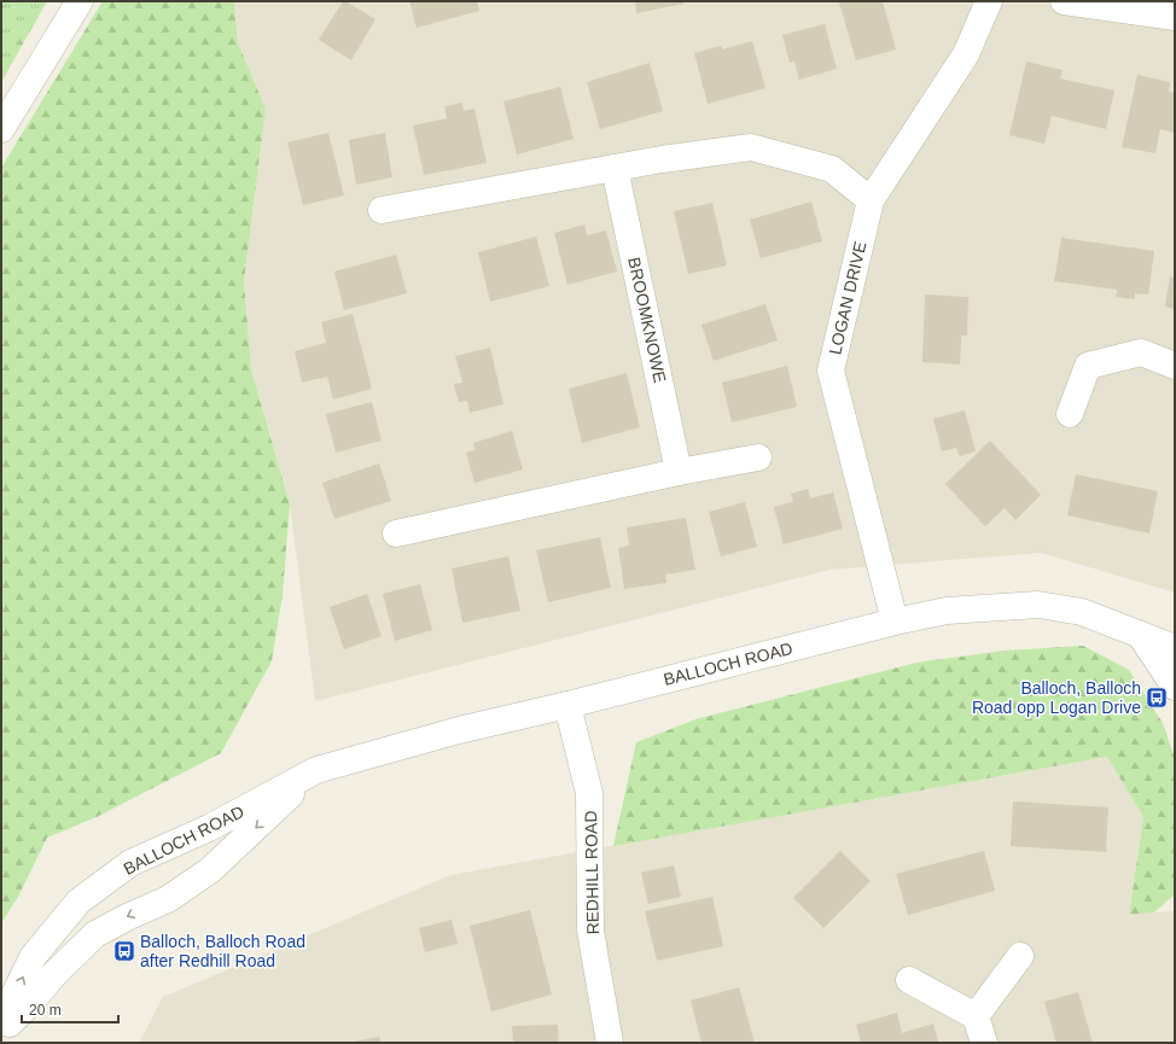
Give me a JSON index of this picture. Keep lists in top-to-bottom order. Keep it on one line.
{"streets":{"street":["LOGAN DRIVE","BROOMKNOWE","BALLOCH ROAD","REDHILL ROAD"]},"crossings":[["LOGAN DRIVE","BALLOCH ROAD"],["BALLOCH ROAD","REDHILL ROAD"]],"places":{"bus stop":["Balloch, Balloch Road opp Logan Drive","Balloch, Balloch Road after Redhill Road"]},"scale_bar":"20 m"}
